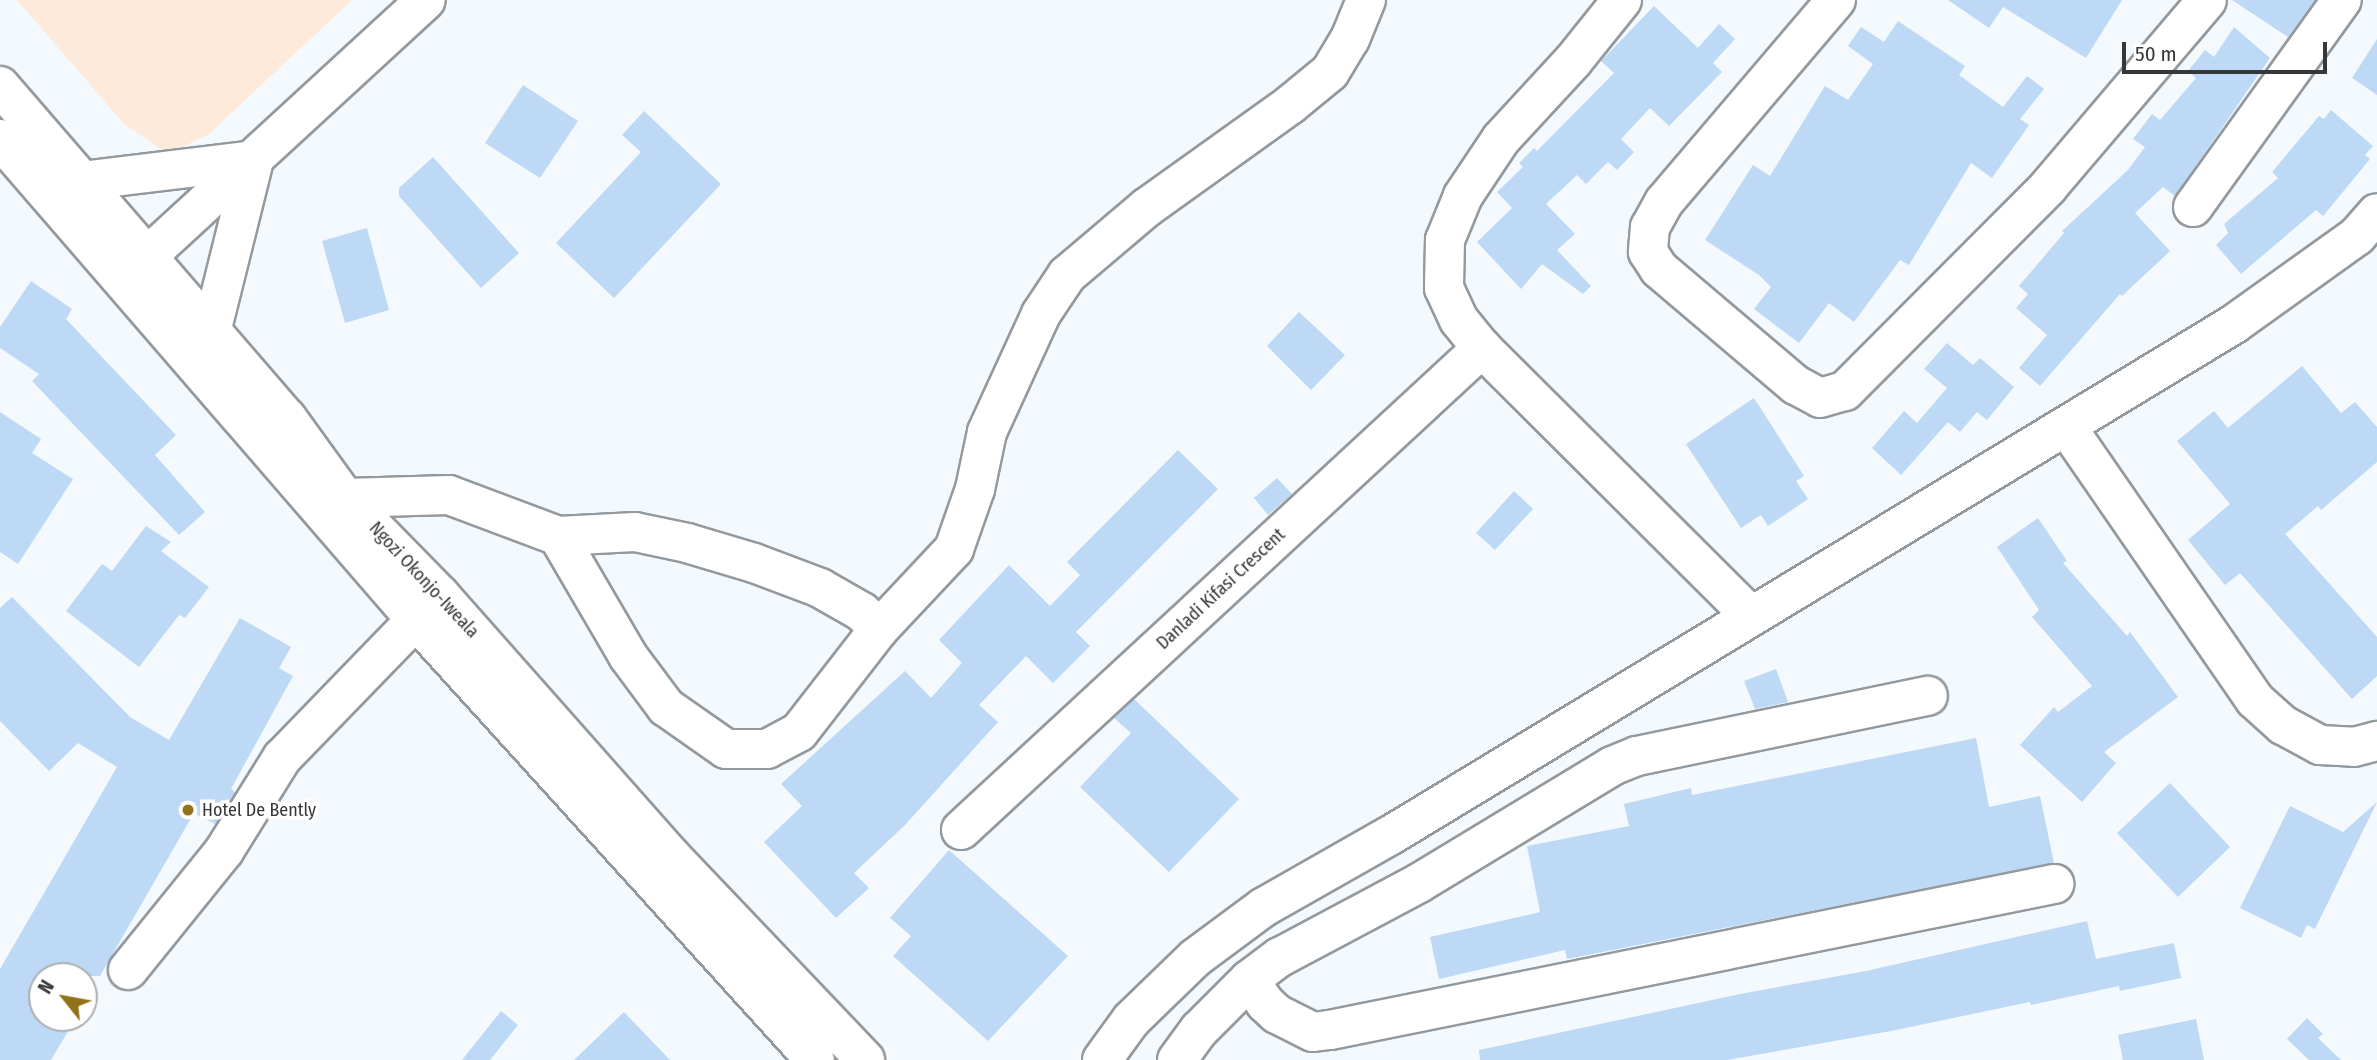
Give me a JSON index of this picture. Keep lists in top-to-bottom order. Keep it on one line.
{"streets":{"street":["Ngozi Okonjo-Iweala","Danladi Kifasi Crescent"]},"places":["Hotel De Bently"],"scale_bar":"50 m","north":"top left"}
